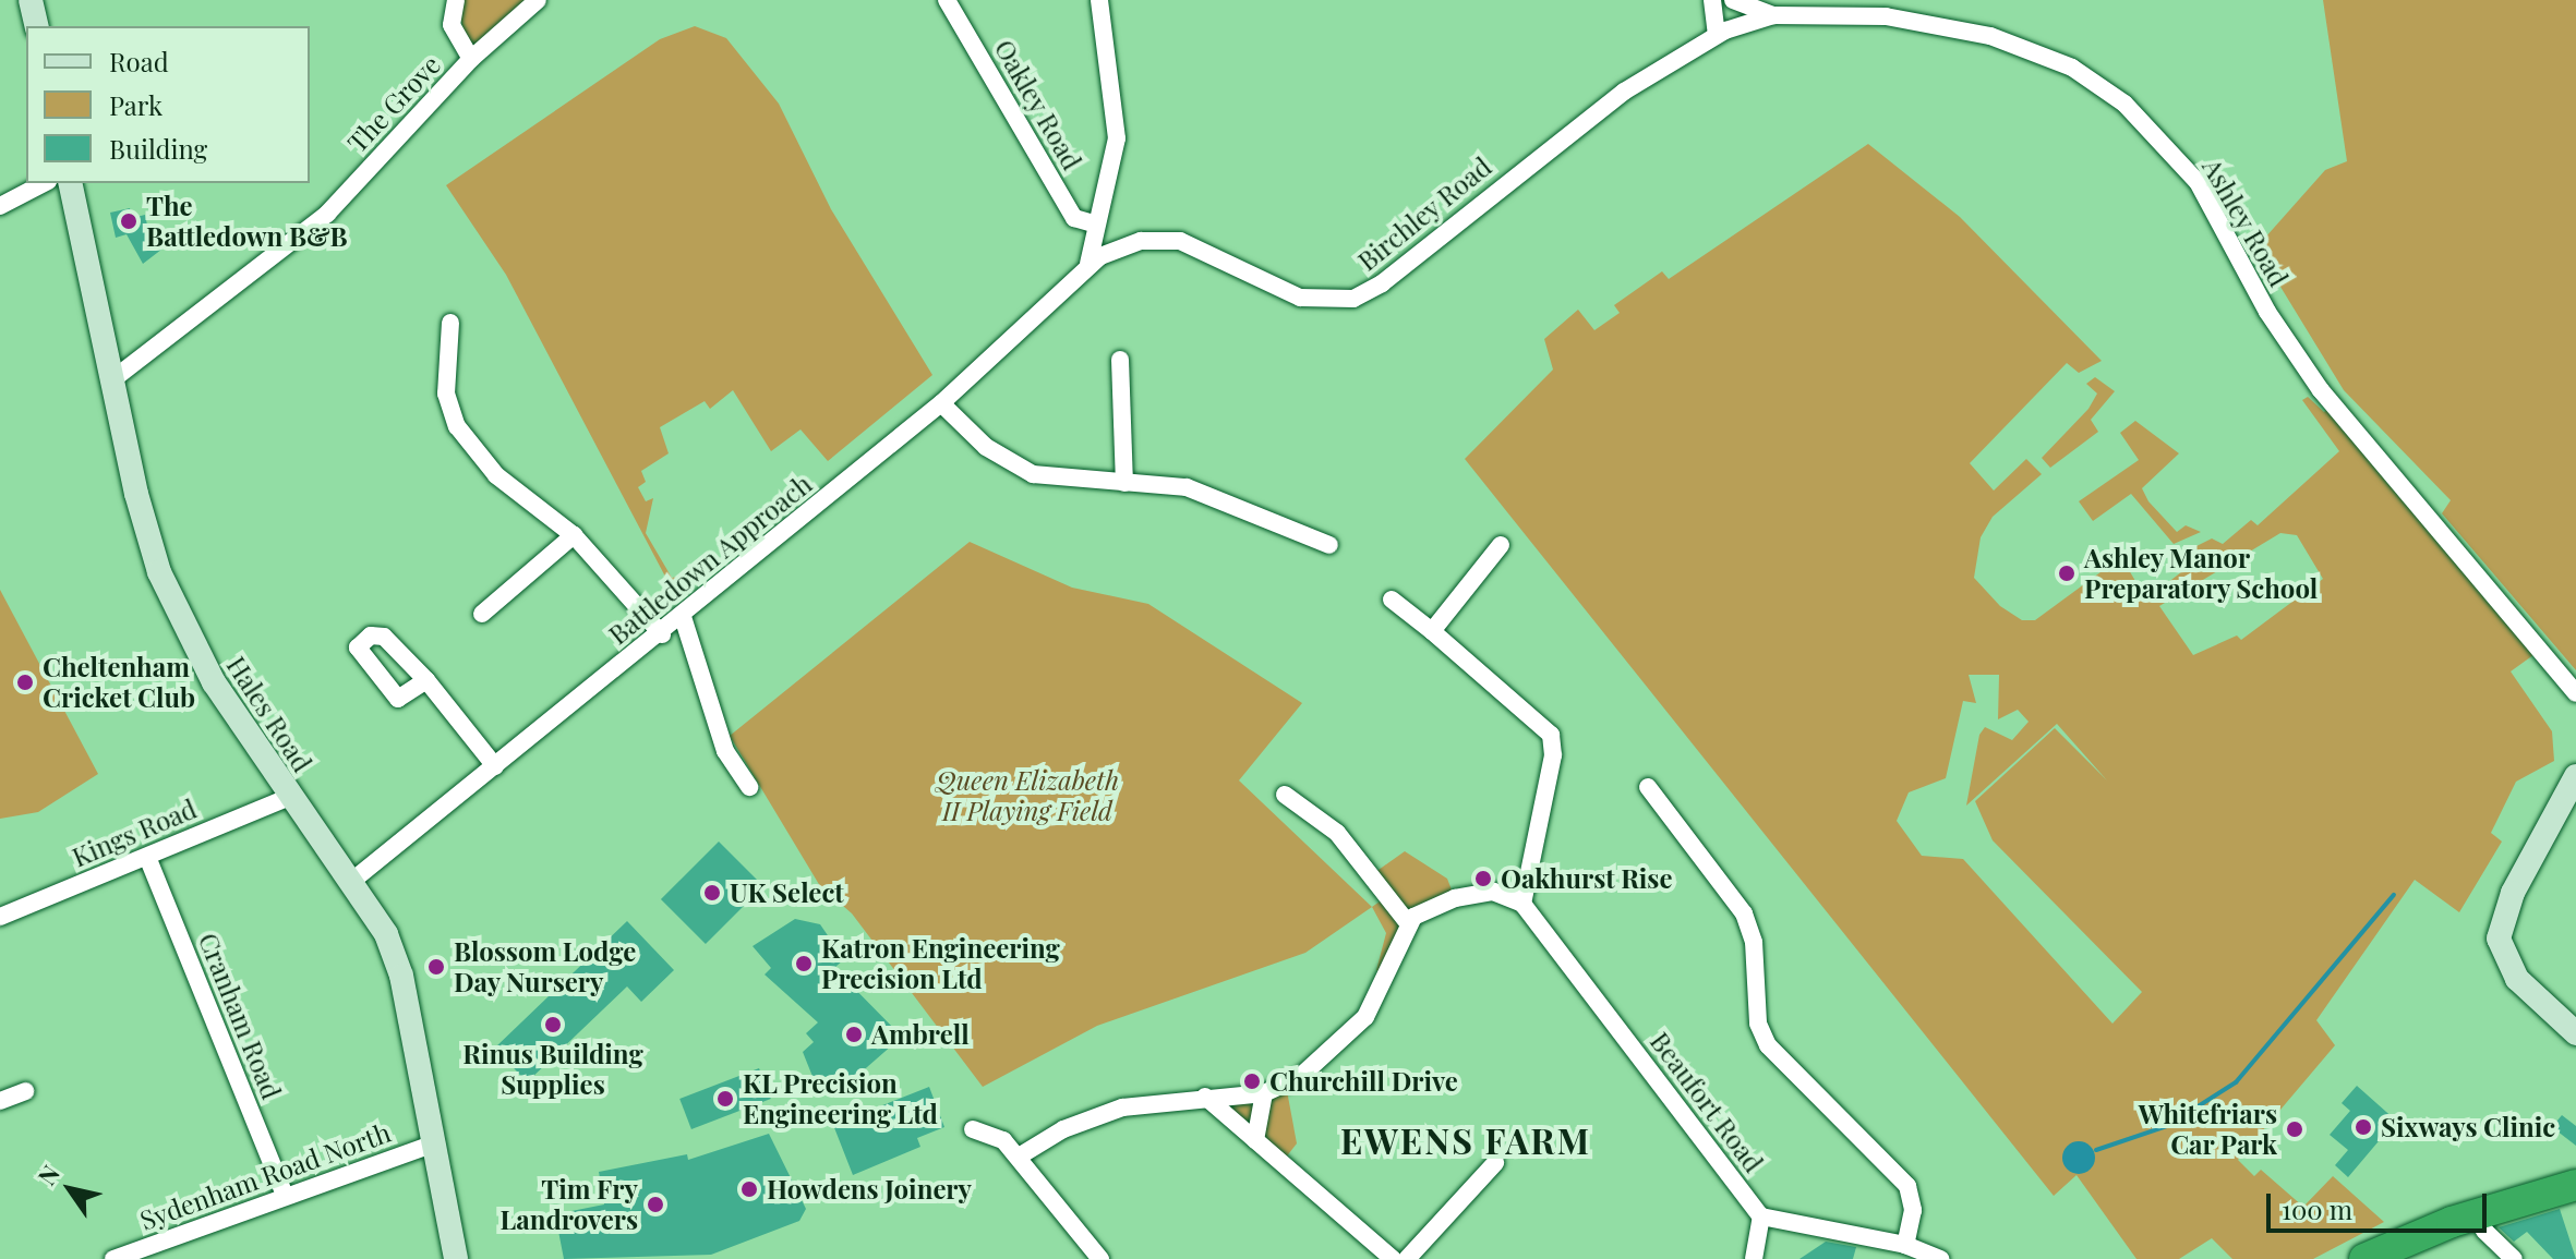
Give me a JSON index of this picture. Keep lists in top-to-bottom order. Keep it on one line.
{"streets":{"main road":["Hales Road"],"street":["The Grove","Oakley Road","Birchley Road","Ashley Road","Battledown Approach","Kings Road","Cranham Road","Beaufort Road","Sydenham Road North"]},"crossings":[["The Grove","Hales Road"],["Birchley Road","Ashley Road"],["Birchley Road","Battledown Approach"],["Battledown Approach","Hales Road"],["Hales Road","Kings Road"],["Hales Road","Sydenham Road North"],["Kings Road","Cranham Road"],["Cranham Road","Sydenham Road North"]],"districts":["EWENS FARM"],"parks":["Queen Elizabeth II Playing Field"],"places":["The Battledown B&B","Ashley Manor Preparatory School","Cheltenham Cricket Club","Oakhurst Rise","UK Select","Katron Engineering Precision Ltd","Blossom Lodge Day Nursery","Rinus Building Supplies","Ambrell","Churchill Drive","KL Precision Engineering Ltd","Sixways Clinic","Whitefriars Car Park","Howdens Joinery","Tim Fry Landrovers"],"legend":["Road","Park","Building"],"scale_bar":"100 m","north":"top left"}
